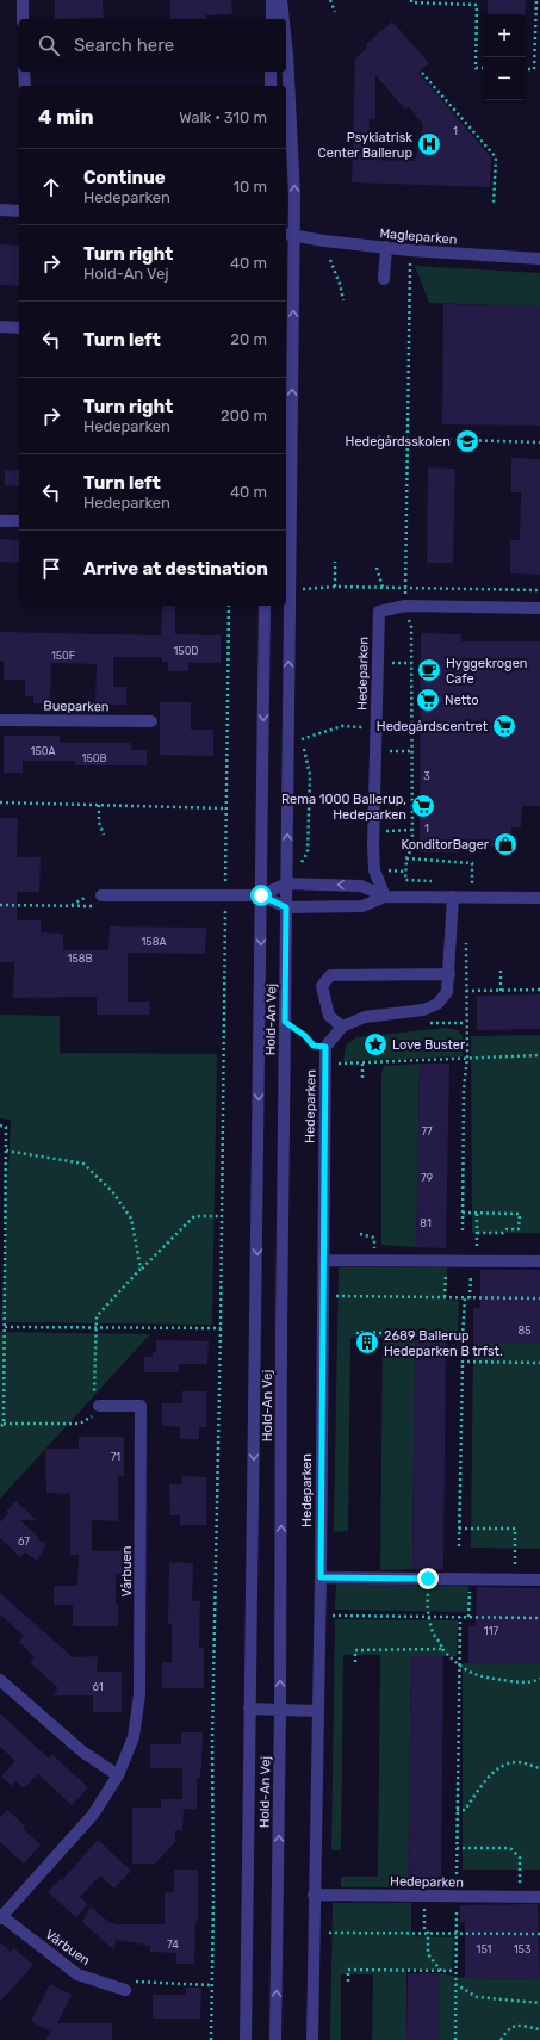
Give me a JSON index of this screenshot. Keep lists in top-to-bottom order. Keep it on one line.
{"streets":{"street":["Magleparken","Hedeparken","Bueparken","Hold-An Vej","Vårbuen"]},"crossings":[["Magleparken","Hold-An Vej"]],"places":{"hospital":["Psykiatrisk Center Ballerup"],"school or university":["Hedegårdsskolen"],"cafe":["Hyggekrogen Cafe"],"supermarket":["Netto","Hedegårdscentret","Rema 1000 Ballerup, Hedeparken"],"shop":["KonditorBager"],"place":["Love Buster"],"building":["2689 Ballerup Hedeparken B trfst."]},"house_numbers":["1","150D","150F","150A","150B","3","1","158A","158B","77","79","81","85","71","67","117","61","74","151","153"],"page":{"map_buttons":["+","−"],"search":"Search here","heading":["4 min","Walk · 310 m"],"list":[["Continue","Hedeparken","10 m"],["Turn right","Hold-An Vej","40 m"],["Turn left","20 m"],["Turn right","Hedeparken","200 m"],["Turn left","Hedeparken","40 m"],"Arrive at destination"]}}
